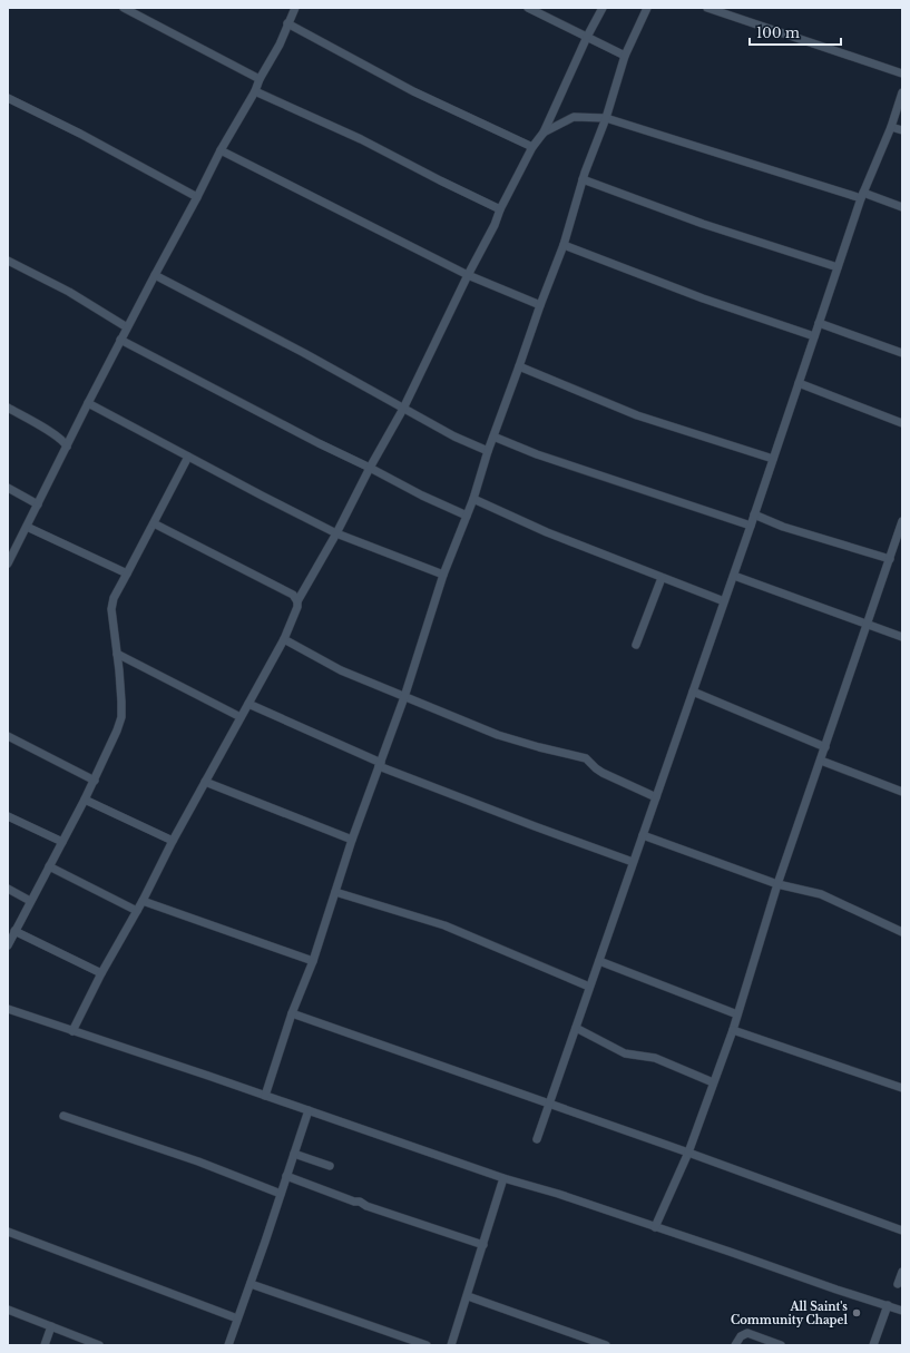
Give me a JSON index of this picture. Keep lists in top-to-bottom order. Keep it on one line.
{"places":["All Saint's Community Chapel"],"scale_bar":"100 m"}
